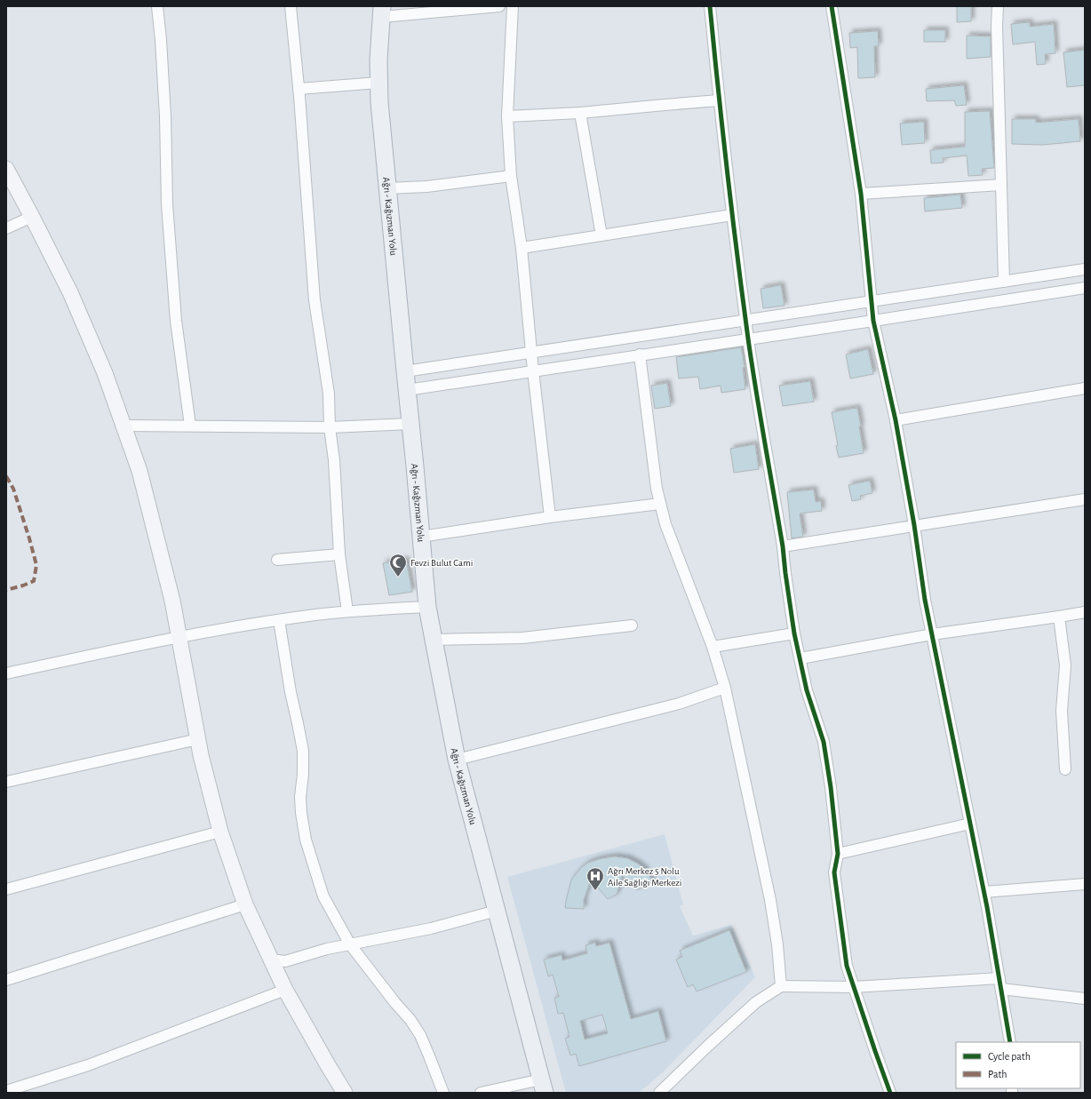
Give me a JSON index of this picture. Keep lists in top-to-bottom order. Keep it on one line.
{"streets":{"main road":["Ağrı - Kağızman Yolu"]},"places":{"mosque":["Fevzi Bulut Cami"],"hospital":["Ağrı Merkez 5 Nolu Aile Sağlığı Merkezi"]},"legend":["Cycle path","Path"]}
